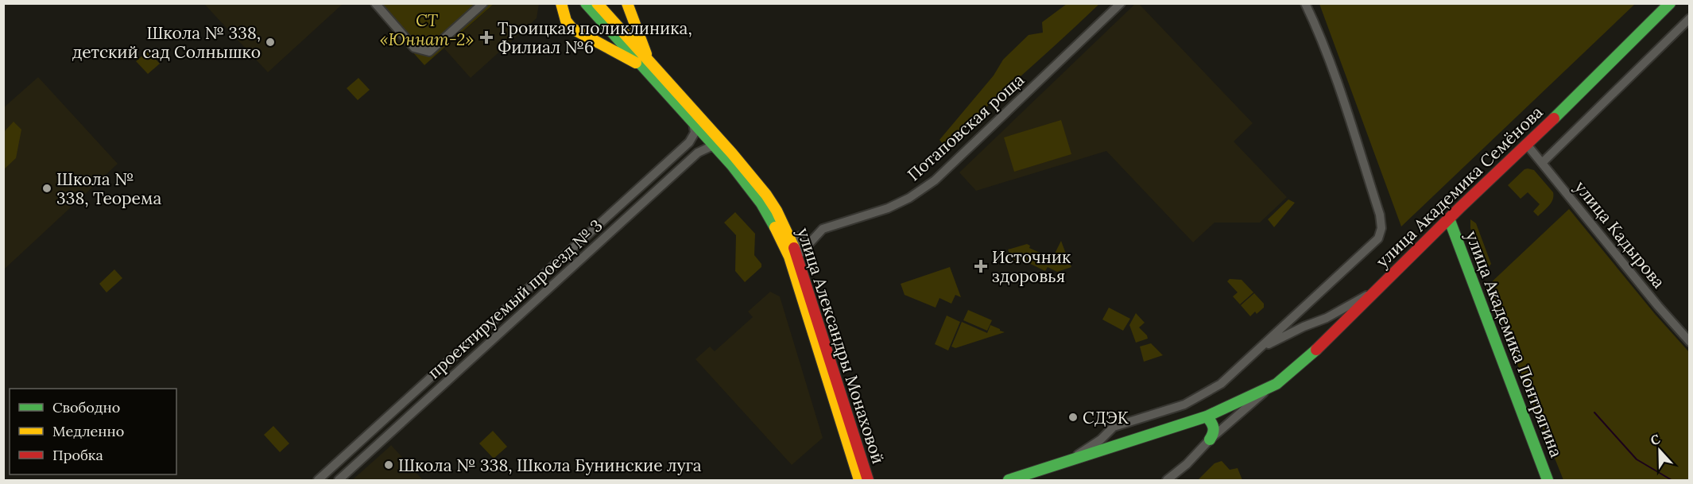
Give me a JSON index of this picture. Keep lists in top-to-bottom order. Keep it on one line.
{"streets":{"main road":["улица Академика Семёнова","улица Академика Понтрягина","улица Александры Монаховой"],"street":["Потаповская роща","улица Кадырова","проектируемый проезд № 3"]},"crossings":[["Потаповская роща","улица Александры Монаховой"],["улица Академика Семёнова","улица Кадырова"],["улица Академика Семёнова","улица Академика Понтрягина"],["проектируемый проезд № 3","улица Александры Монаховой"]],"parks":["СТ «Юннат-2»"],"places":{"health":["Троицкая поликлиника, Филиал №6","Источник здоровья"],"other":["Школа № 338, детский сад Солнышко","Школа № 338, Теорема","СДЭК","Школа № 338, Школа Бунинские луга"]},"legend":["Свободно","Медленно","Пробка"],"north":"top"}
